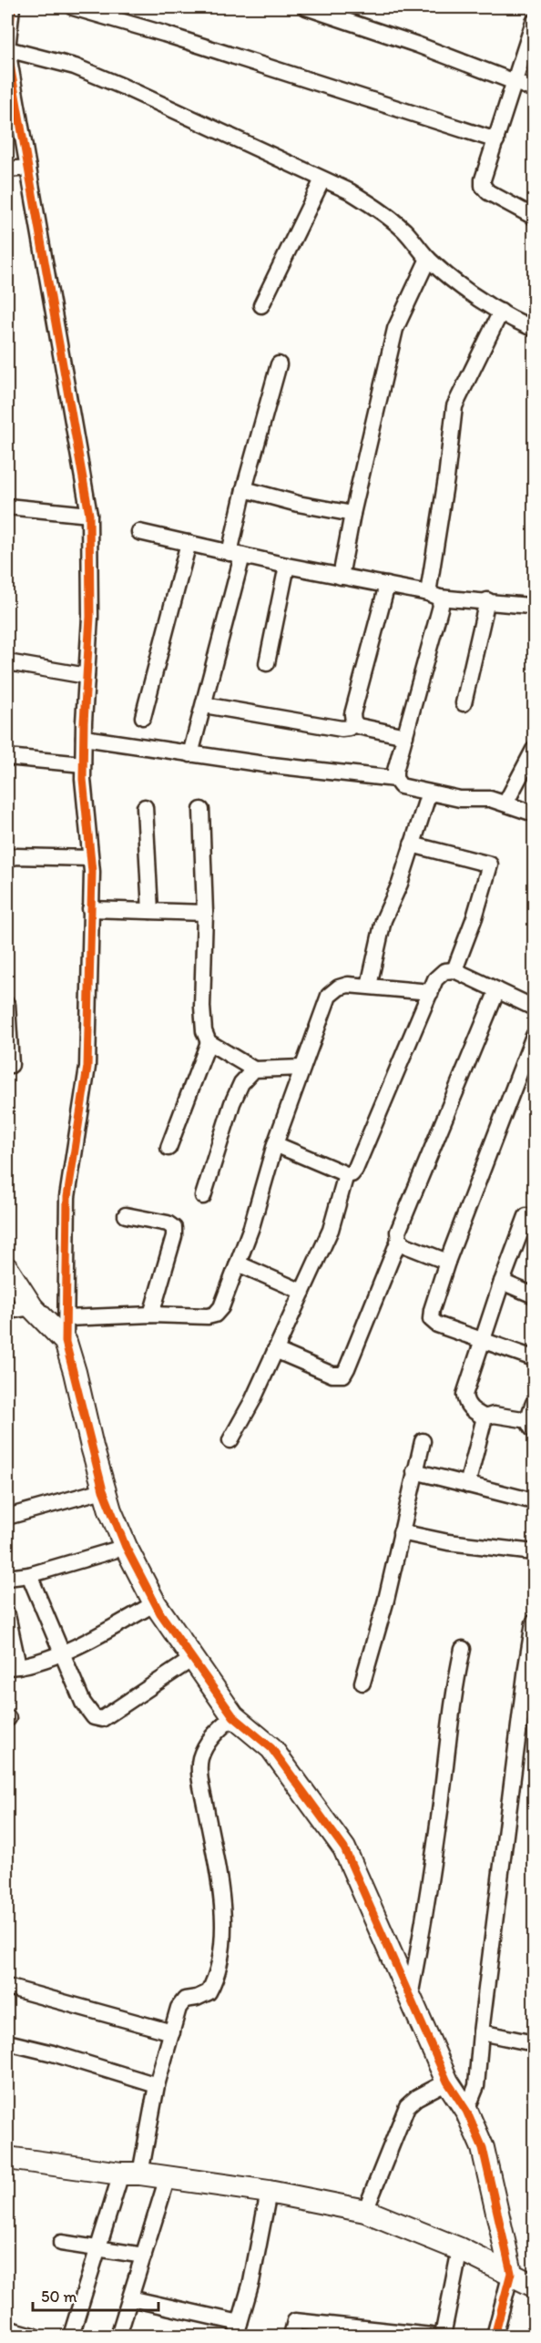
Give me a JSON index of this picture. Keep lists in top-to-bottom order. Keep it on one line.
{"scale_bar":"50 m"}
